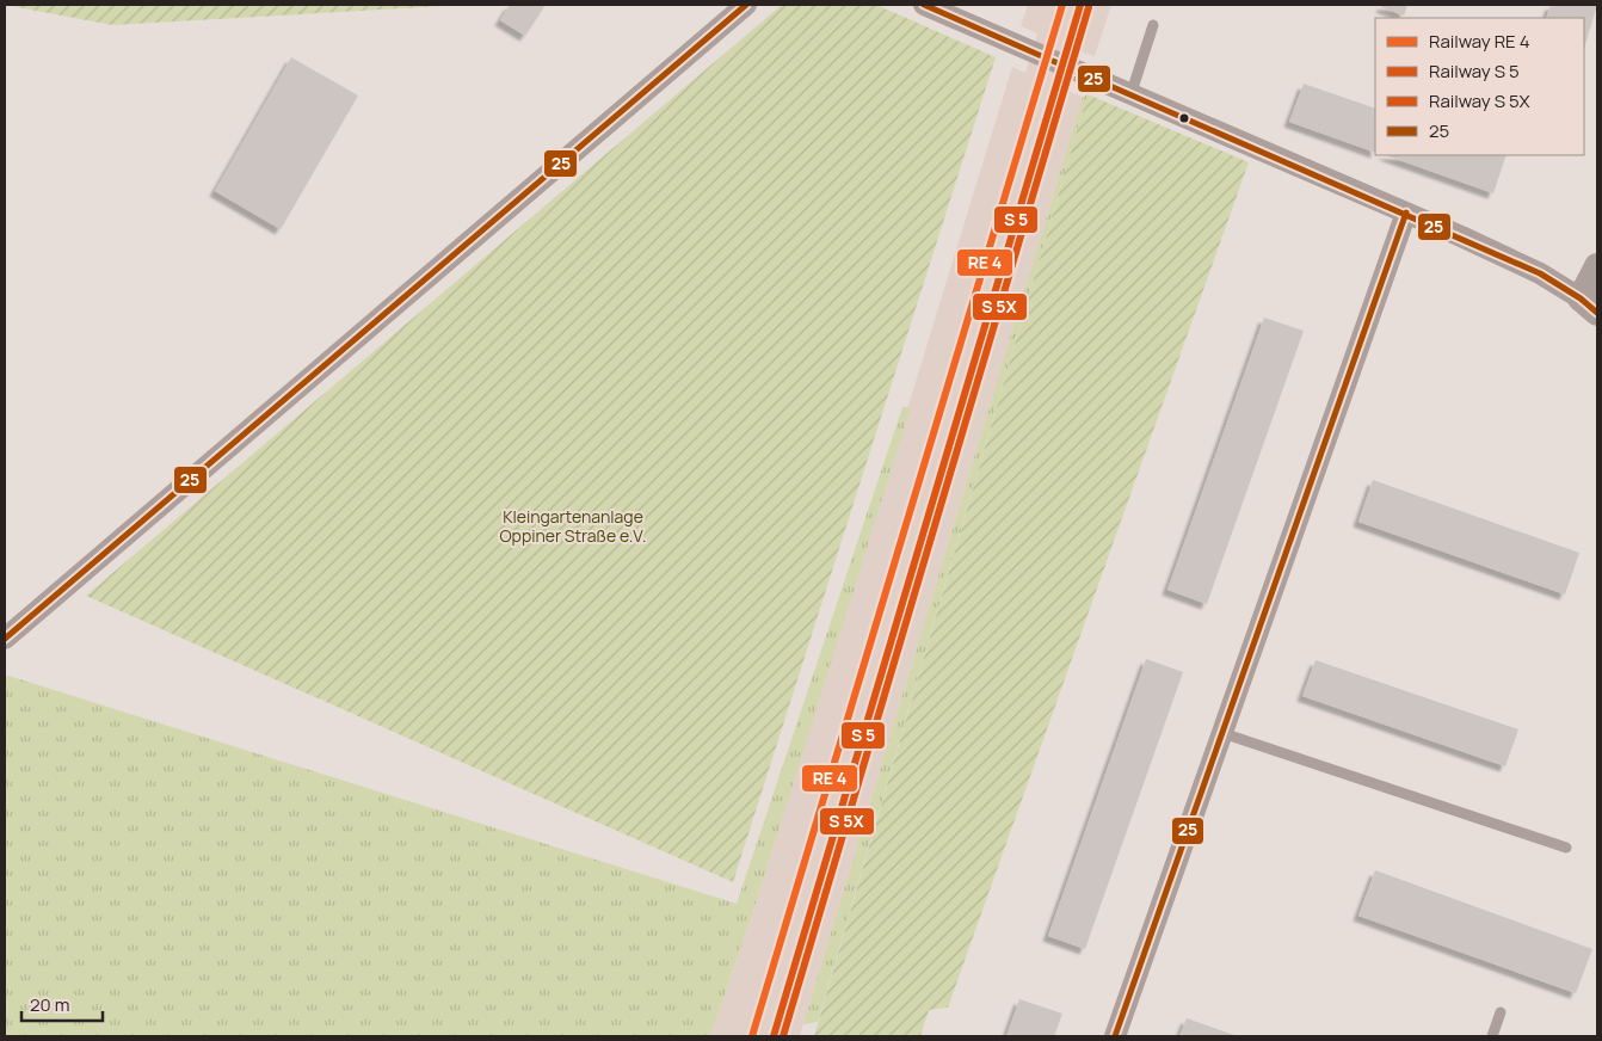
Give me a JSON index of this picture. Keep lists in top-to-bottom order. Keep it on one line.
{"parks":["Kleingartenanlage Oppiner Straße e.V."],"lines":["transit line 25"],"legend":["Railway RE 4","Railway S 5","Railway S 5X","25"],"scale_bar":"20 m"}
